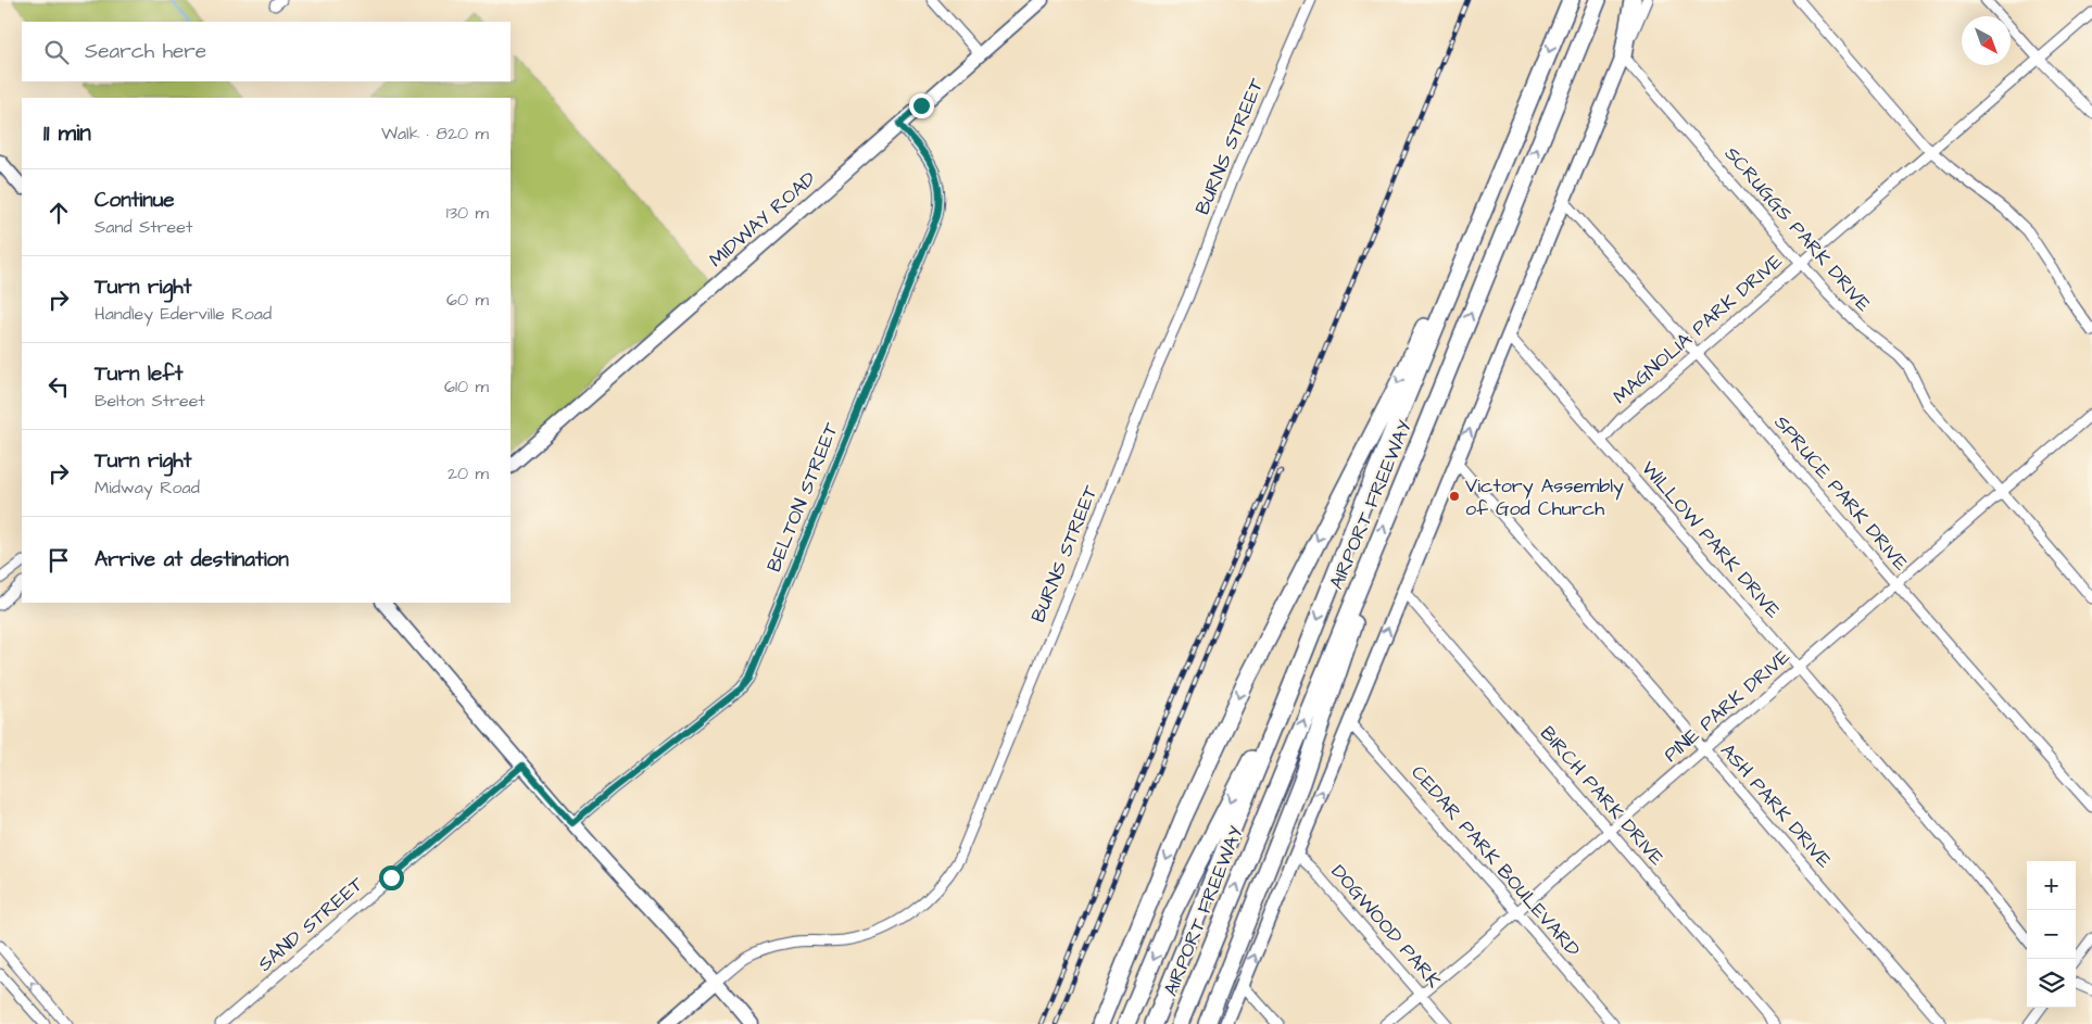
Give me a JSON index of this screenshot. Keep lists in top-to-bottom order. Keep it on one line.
{"streets":{"highway":["AIRPORT FREEWAY"],"main road":["MIDWAY ROAD"],"street":["BURNS STREET","SCRUGGS PARK DRIVE","MAGNOLIA PARK DRIVE","SPRUCE PARK DRIVE","BELTON STREET","WILLOW PARK DRIVE","PINE PARK DRIVE","BIRCH PARK DRIVE","ASH PARK DRIVE","CEDAR PARK BOULEVARD","SAND STREET","DOGWOOD PARK"]},"crossings":[["MIDWAY ROAD","BELTON STREET"],["SCRUGGS PARK DRIVE","MAGNOLIA PARK DRIVE"],["SCRUGGS PARK DRIVE","PINE PARK DRIVE"],["MAGNOLIA PARK DRIVE","SPRUCE PARK DRIVE"],["MAGNOLIA PARK DRIVE","WILLOW PARK DRIVE"],["SPRUCE PARK DRIVE","PINE PARK DRIVE"],["WILLOW PARK DRIVE","PINE PARK DRIVE"],["PINE PARK DRIVE","BIRCH PARK DRIVE"],["PINE PARK DRIVE","ASH PARK DRIVE"],["PINE PARK DRIVE","CEDAR PARK BOULEVARD"],["PINE PARK DRIVE","DOGWOOD PARK"]],"places":["Victory Assembly of God Church"],"north":"bottom right","page":{"search":"Search here","heading":["11 min","Walk · 820 m"],"list":[["Continue","Sand Street","130 m"],["Turn right","Handley Ederville Road","60 m"],["Turn left","Belton Street","610 m"],["Turn right","Midway Road","20 m"],"Arrive at destination"],"map_buttons":["+","−"]}}
